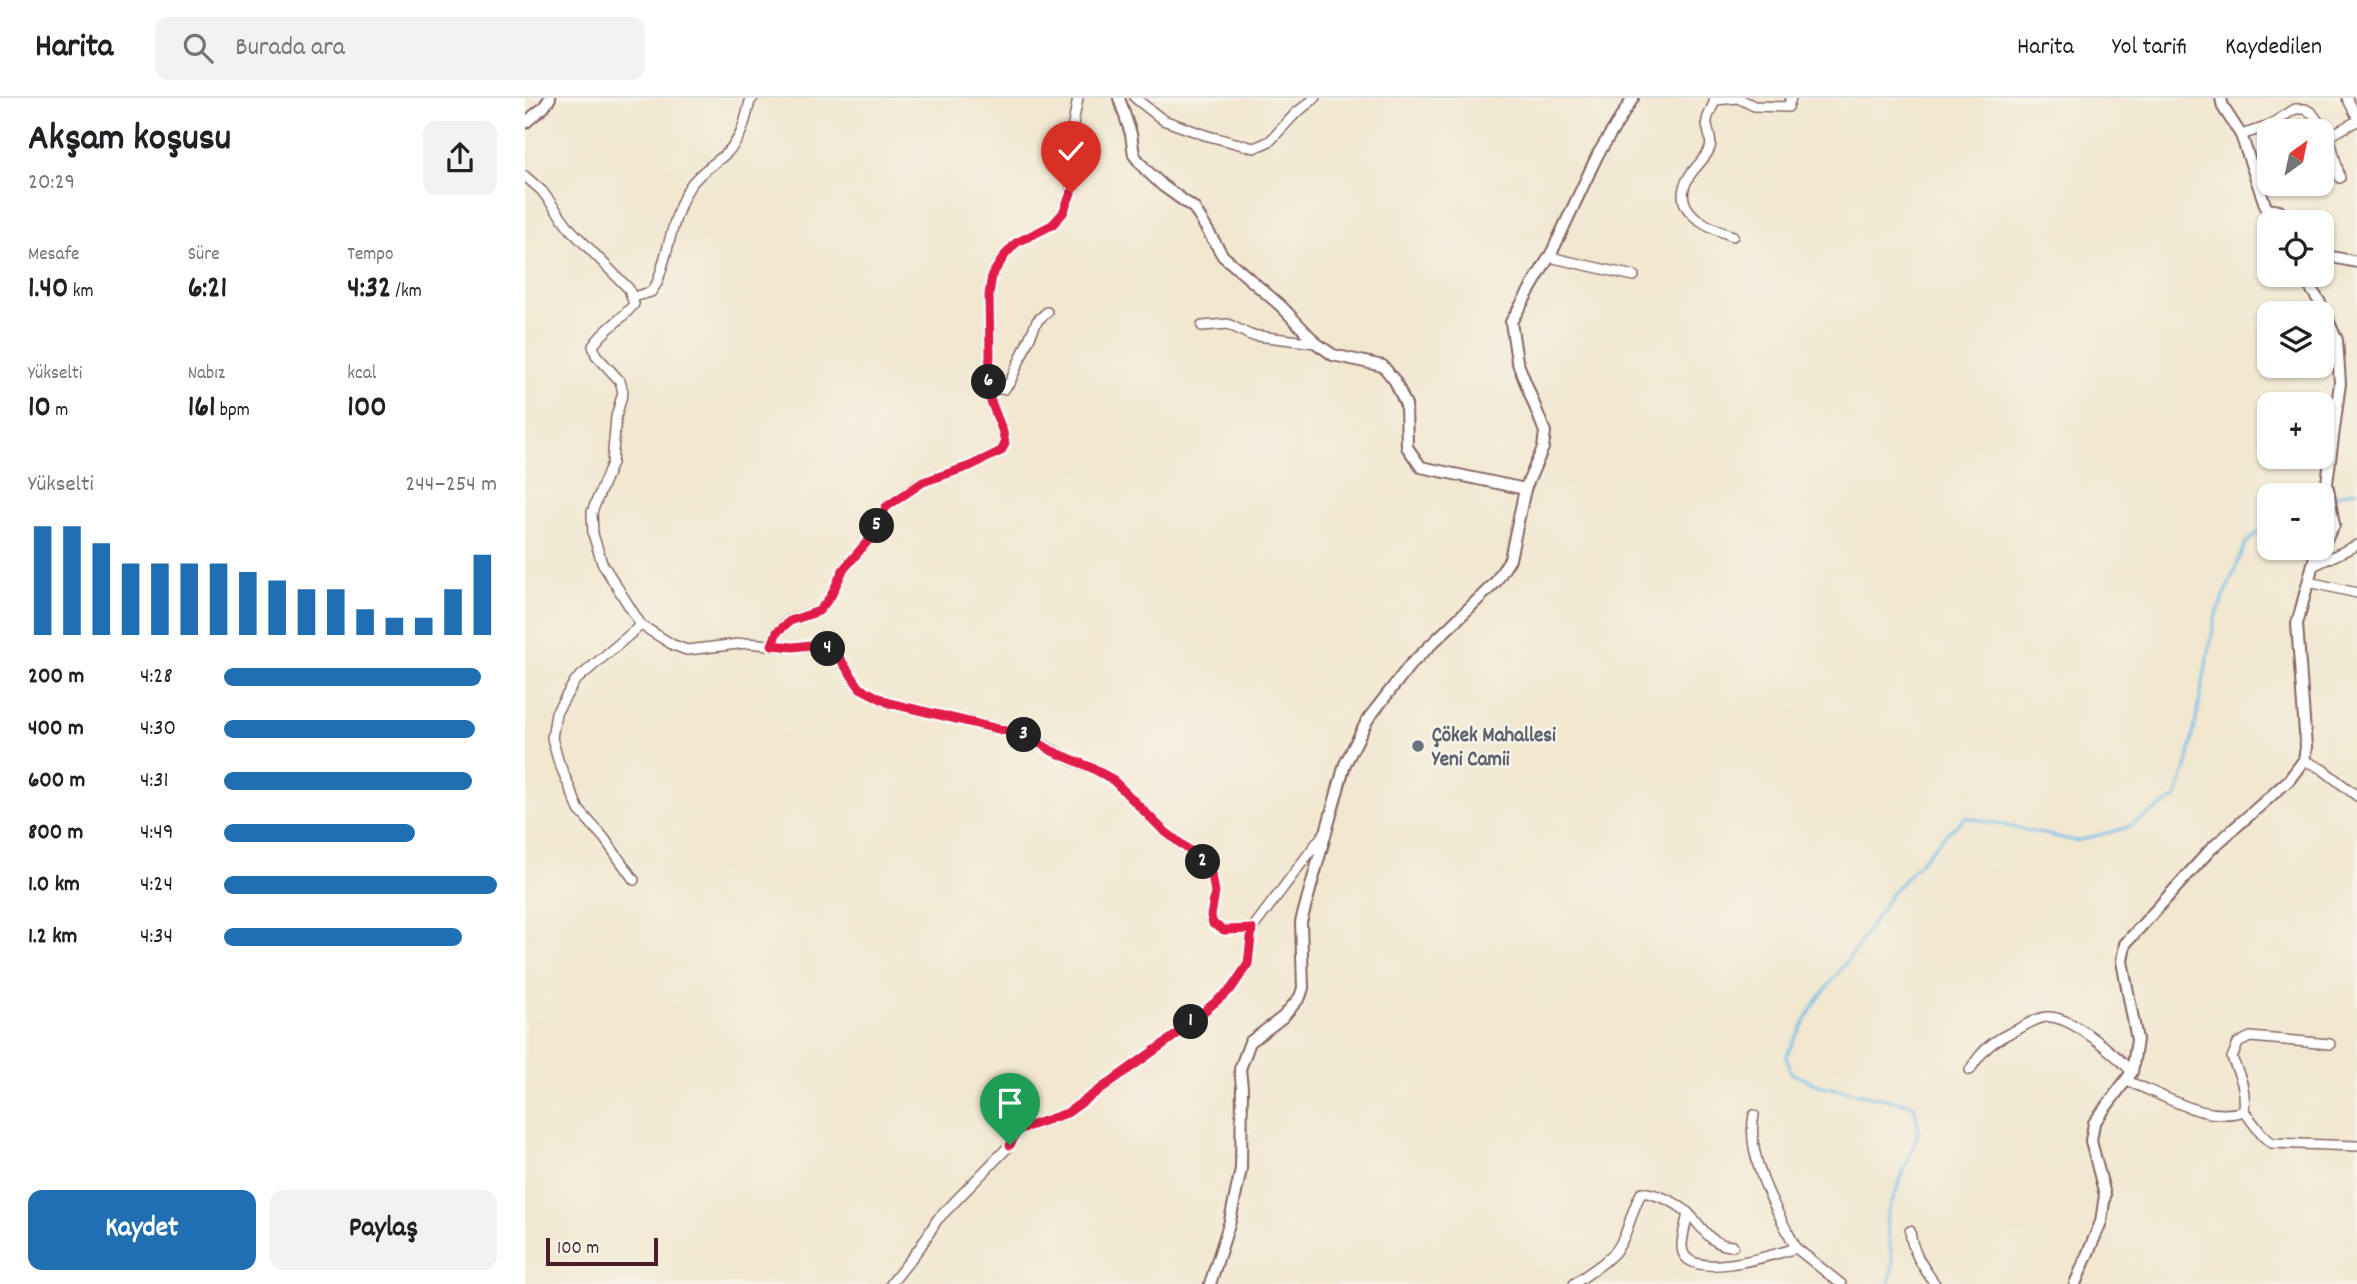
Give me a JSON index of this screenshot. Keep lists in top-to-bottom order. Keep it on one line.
{"places":["Çökek Mahallesi Yeni Camii"],"scale_bar":"100 m","north":"top right","page":{"header":"Harita","search":"Burada ara","nav":["Harita","Yol tarifi","Kaydedilen"],"heading":["Akşam koşusu","20:29"],"map_buttons":["+","−"],"stats":[["Mesafe","1.40 km"],["Süre","6:21"],["Tempo","4:32 /km"],["Yükselti","10 m"],["Nabız","161 bpm"],["kcal","100"]],"pins":["6","5","4","3","2","1"],"chart":["Yükselti","244–254 m"],"list":[{"name":"200 m","note":"4:28"},{"name":"400 m","note":"4:30"},{"name":"600 m","note":"4:31"},{"name":"800 m","note":"4:49"},{"name":"1.0 km","note":"4:24"},{"name":"1.2 km","note":"4:34"}],"buttons":["Kaydet","Paylaş"],"scale":"100 m"}}
